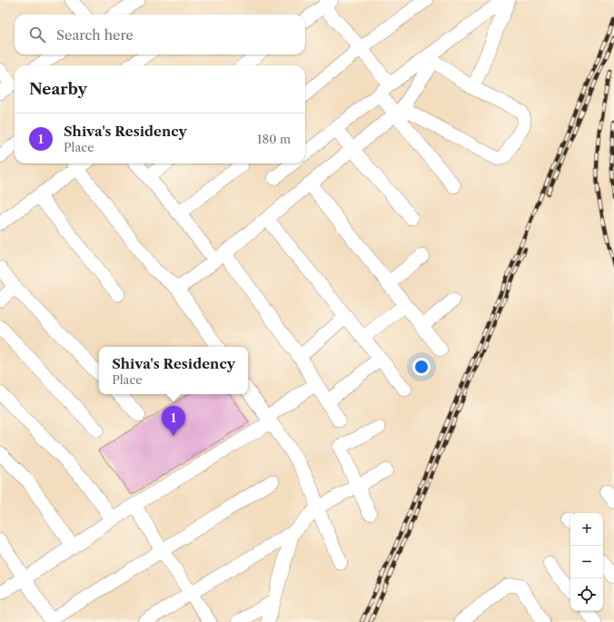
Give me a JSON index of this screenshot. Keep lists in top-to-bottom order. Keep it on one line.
{"page":{"search":"Search here","heading":"Nearby","list":[{"mark":"1","name":"Shiva's Residency","note":"Place","value":"180 m"}],"popup":["Shiva's Residency","Place"],"pins":"1","map_buttons":["+","−"]}}
